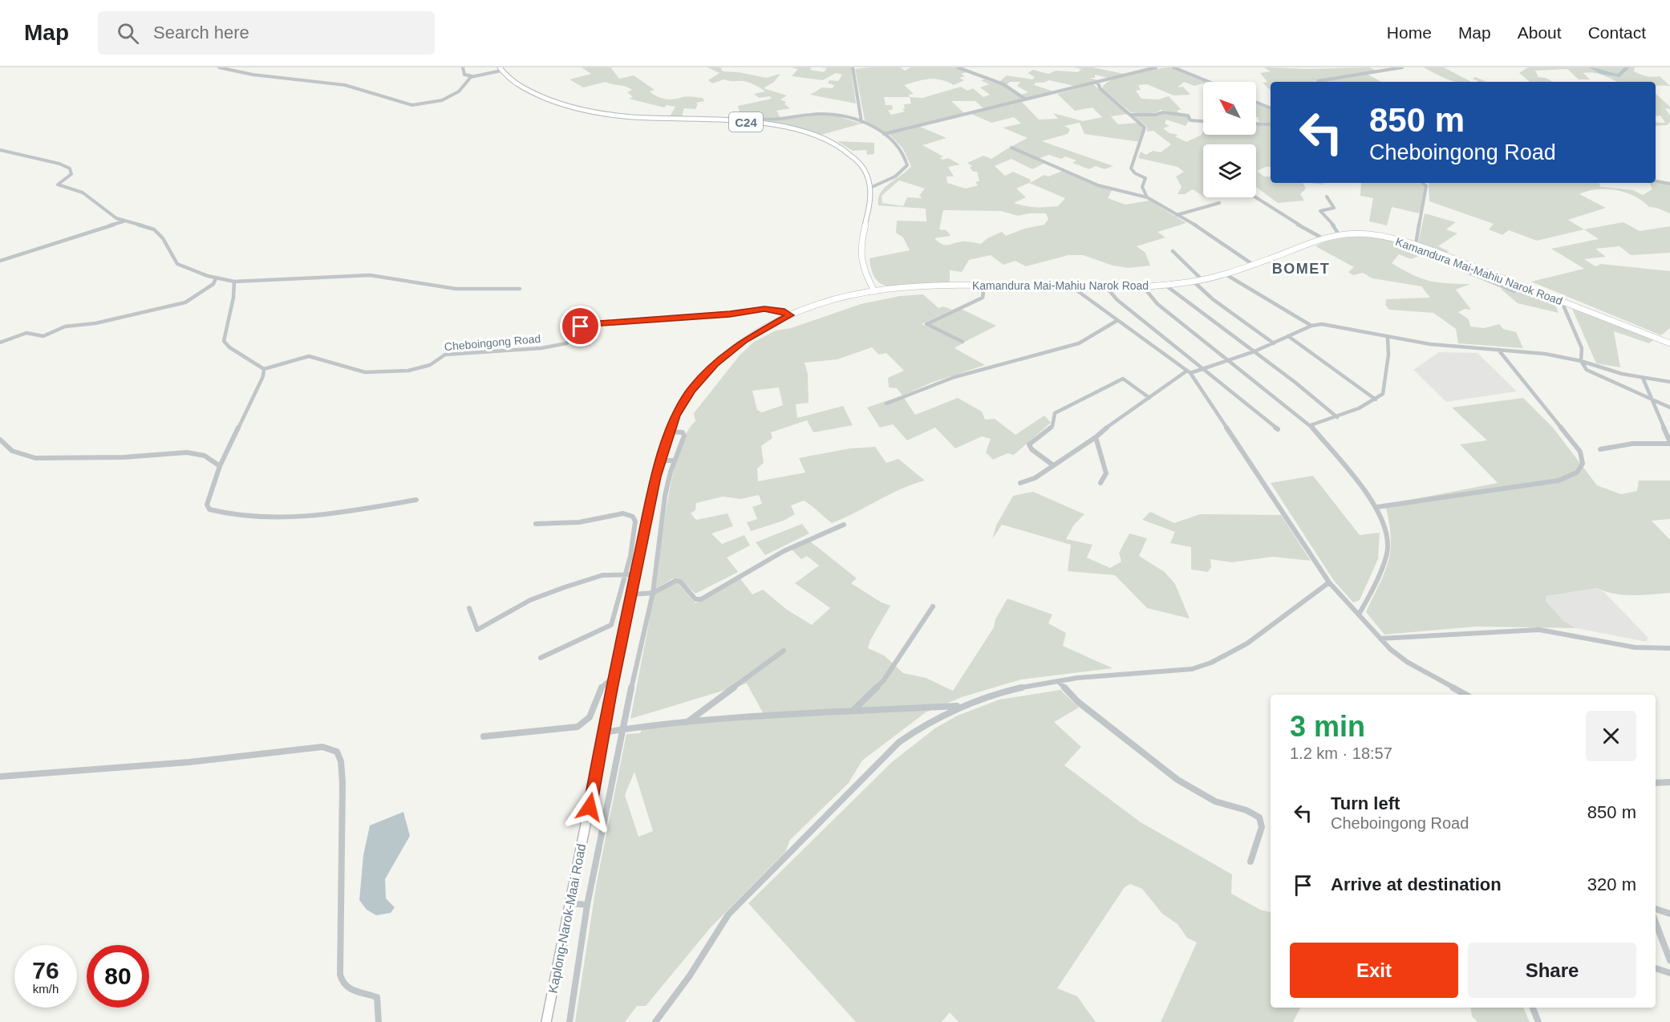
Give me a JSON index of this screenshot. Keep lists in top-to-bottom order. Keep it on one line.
{"streets":{"main road":["C24","Kamandura Mai-Mahiu Narok Road","Kaplong-Narok-Maai Road"],"street":["Cheboingong Road"]},"crossings":[["C24","Kaplong-Narok-Maai Road"],["Kamandura Mai-Mahiu Narok Road","Kaplong-Narok-Maai Road"],["Cheboingong Road","Kaplong-Narok-Maai Road"]],"districts":["BOMET"],"north":"top left","page":{"header":"Map","search":"Search here","nav":["Home","Map","About","Contact"],"turn":["850 m","Cheboingong Road"],"heading":["3 min","1.2 km · 18:57"],"list":[{"name":"Turn left","note":"Cheboingong Road","value":"850 m"},{"name":"Arrive at destination","value":"320 m"}],"buttons":["Exit","Share"],"speed":"76 km/h","limit":"80"}}
